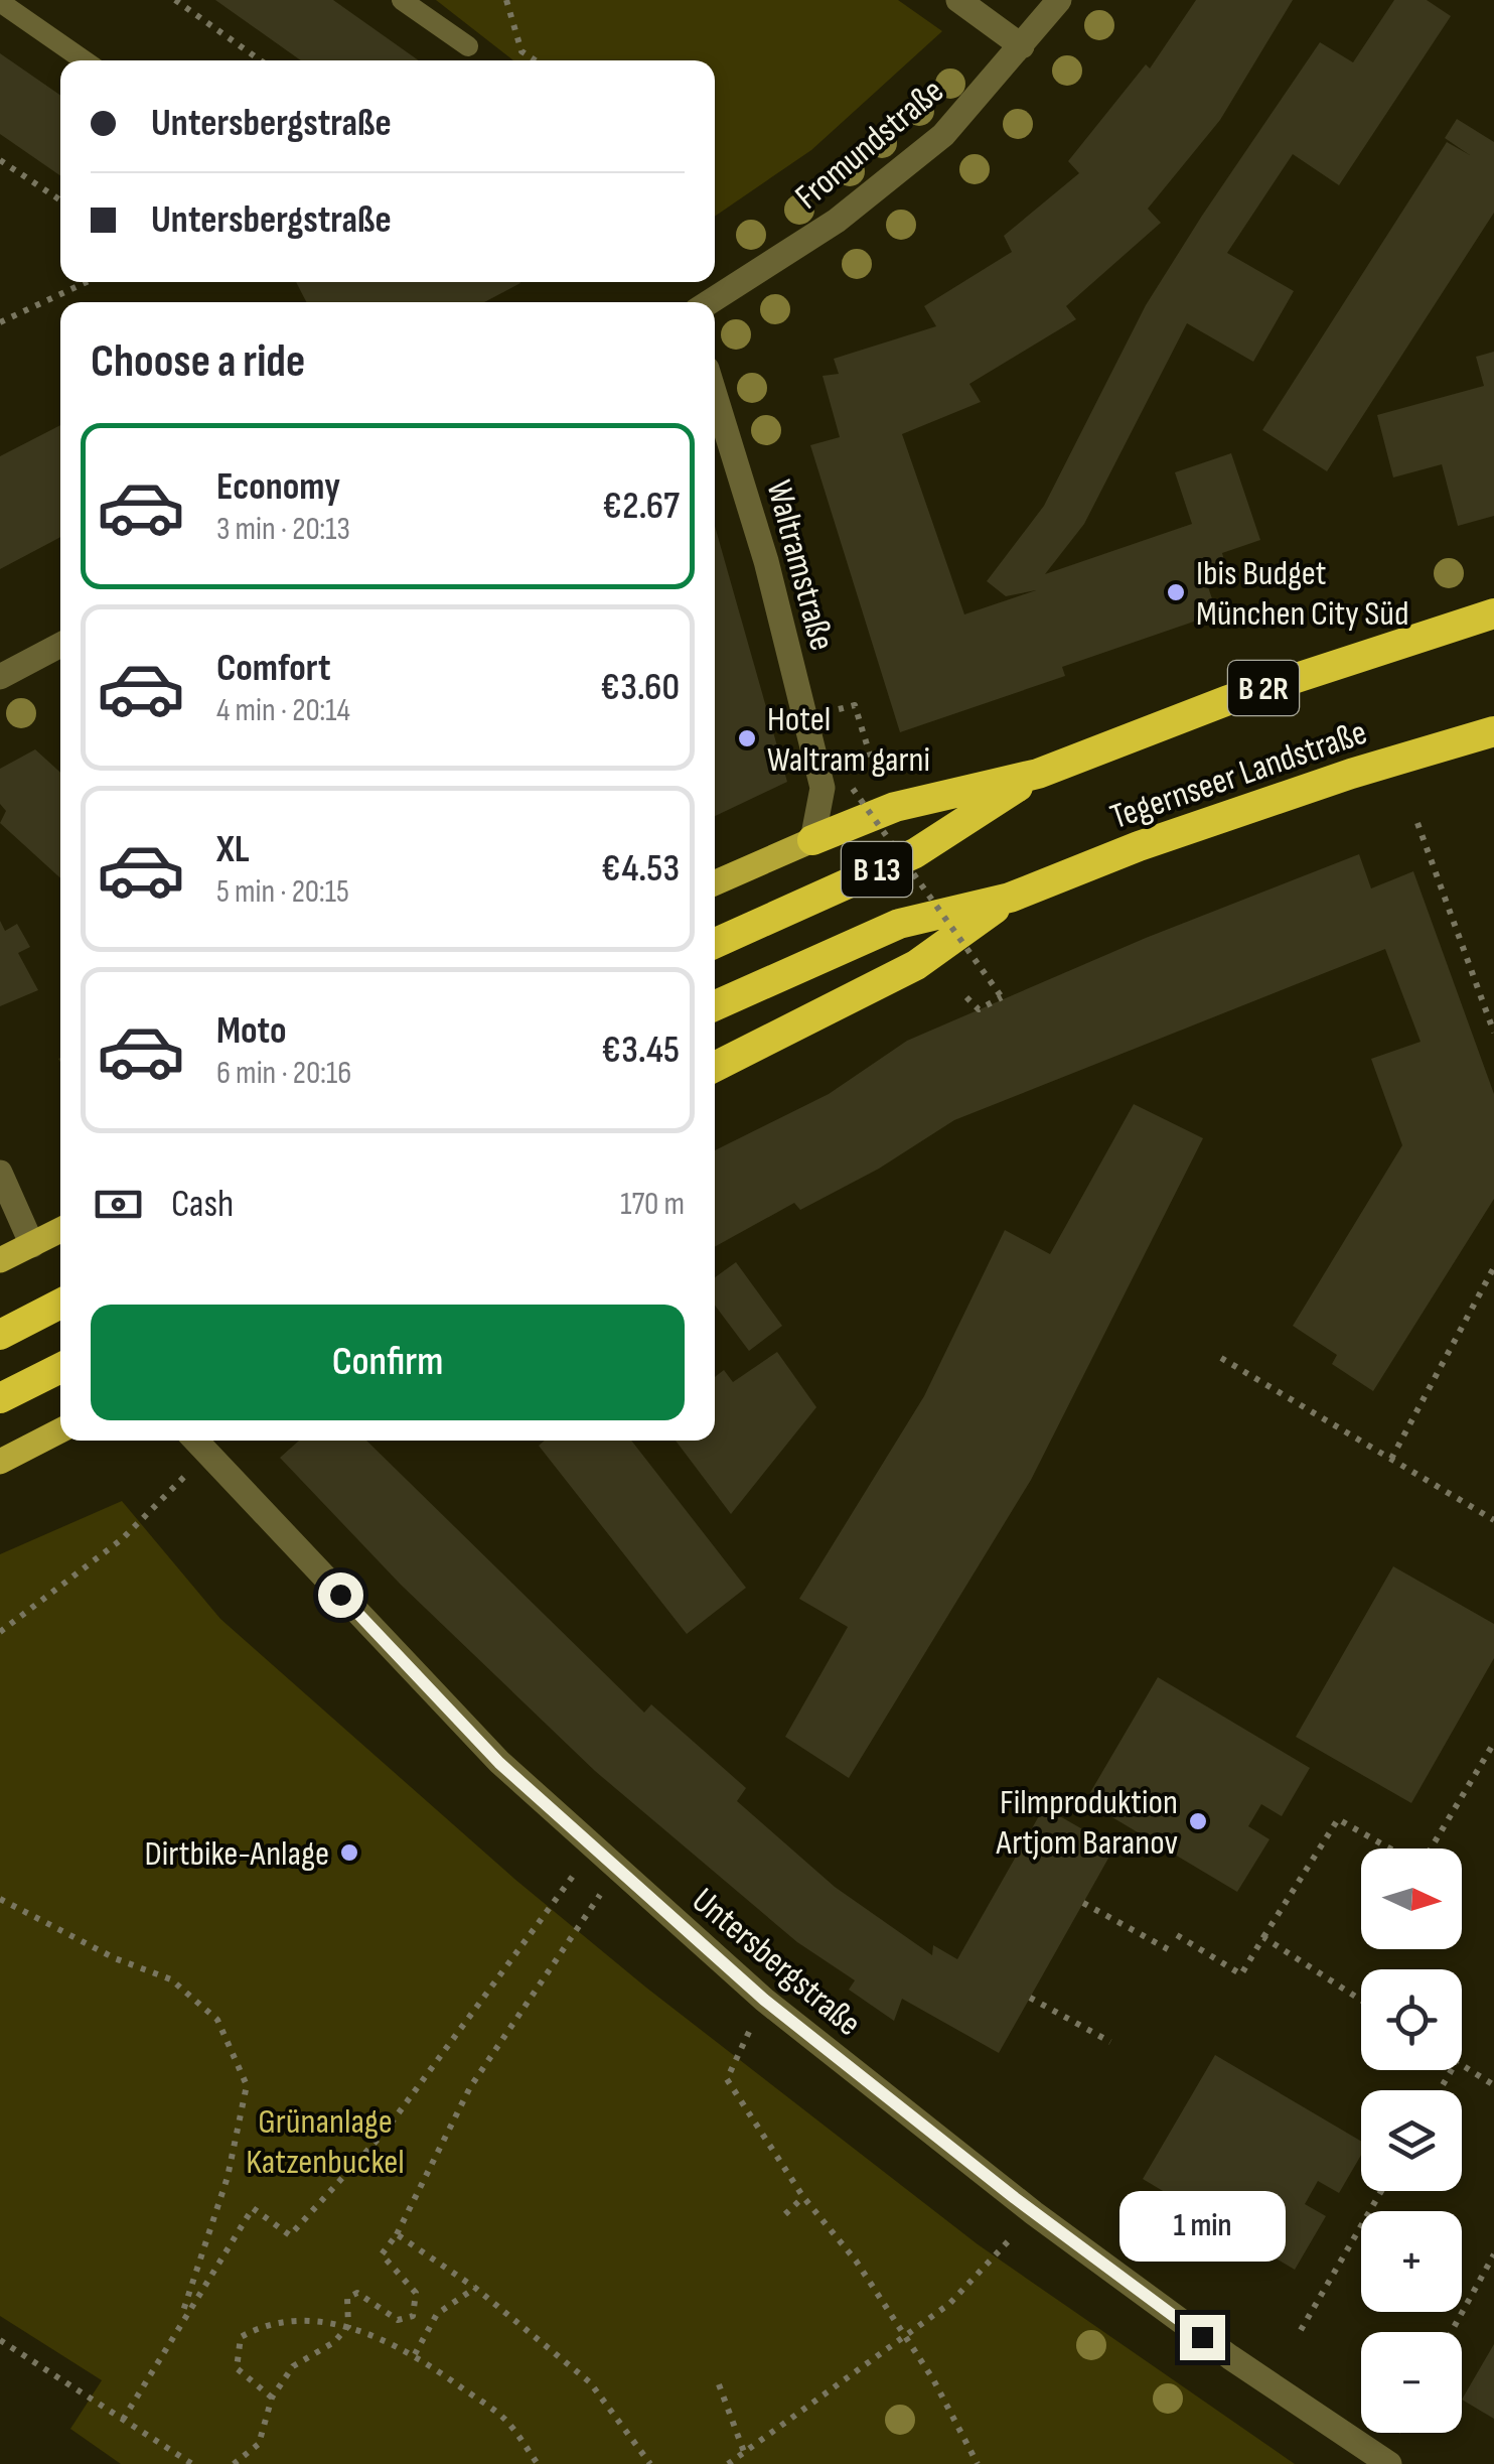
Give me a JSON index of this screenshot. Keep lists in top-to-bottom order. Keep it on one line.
{"streets":{"highway":["B 2R","Tegernseer Landstraße","B 13"],"street":["Fromundstraße","Waltramstraße","Untersbergstraße"]},"crossings":[["Waltramstraße","B 2R"],["B 2R","Tegernseer Landstraße"],["B 2R","B 13"],["Tegernseer Landstraße","B 13"]],"parks":["Grünanlage Katzenbuckel"],"places":["Ibis Budget München City Süd","Hotel Waltram garni","Filmproduktion Artjom Baranov","Dirtbike-Anlage"],"north":"right","page":{"banner":["Untersbergstraße","Untersbergstraße"],"heading":"Choose a ride","list":[{"name":"Economy","note":"3 min · 20:13","value":"€2.67"},{"name":"Comfort","note":"4 min · 20:14","value":"€3.60"},{"name":"XL","note":"5 min · 20:15","value":"€4.53"},{"name":"Moto","note":"6 min · 20:16","value":"€3.45"}],"pay":["Cash","170 m"],"buttons":"Confirm","map_buttons":["+","−"],"bubble":"1 min"}}
